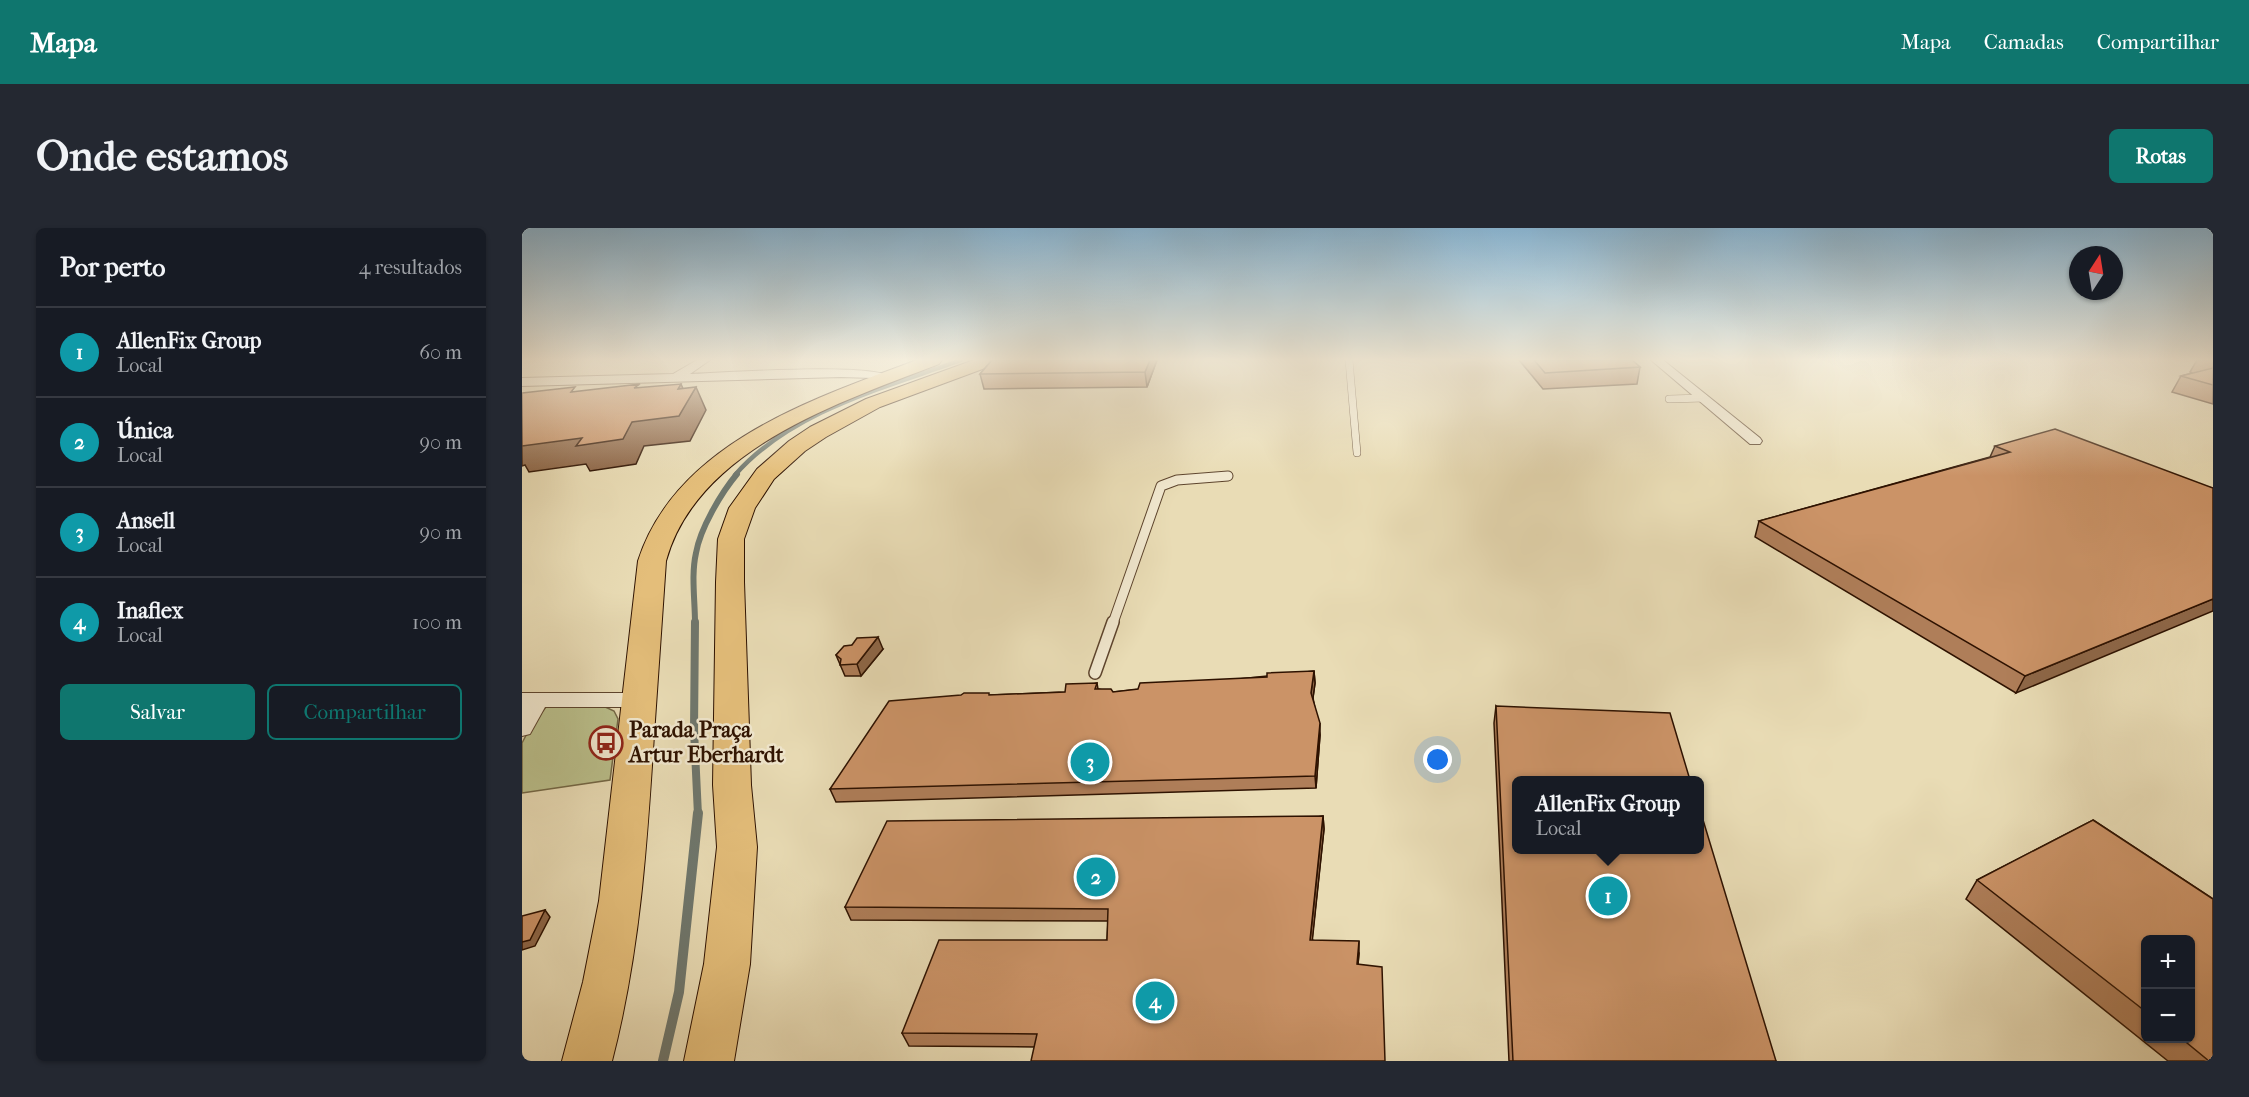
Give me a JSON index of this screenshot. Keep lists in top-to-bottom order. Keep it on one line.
{"places":{"bus stop":["Parada Praça Artur Eberhardt"]},"north":"top","page":{"header":"Mapa","nav":["Mapa","Camadas","Compartilhar"],"buttons":["Rotas",["Salvar","Compartilhar"]],"title":"Onde estamos","heading":["Por perto","4 resultados"],"list":[{"mark":"1","name":"AllenFix Group","note":"Local","value":"60 m"},{"mark":"2","name":"Única","note":"Local","value":"90 m"},{"mark":"3","name":"Ansell","note":"Local","value":"90 m"},{"mark":"4","name":"Inaflex","note":"Local","value":"100 m"}],"pins":["3","2","1","4"],"popup":["AllenFix Group","Local"],"map_buttons":["+","−"]}}
